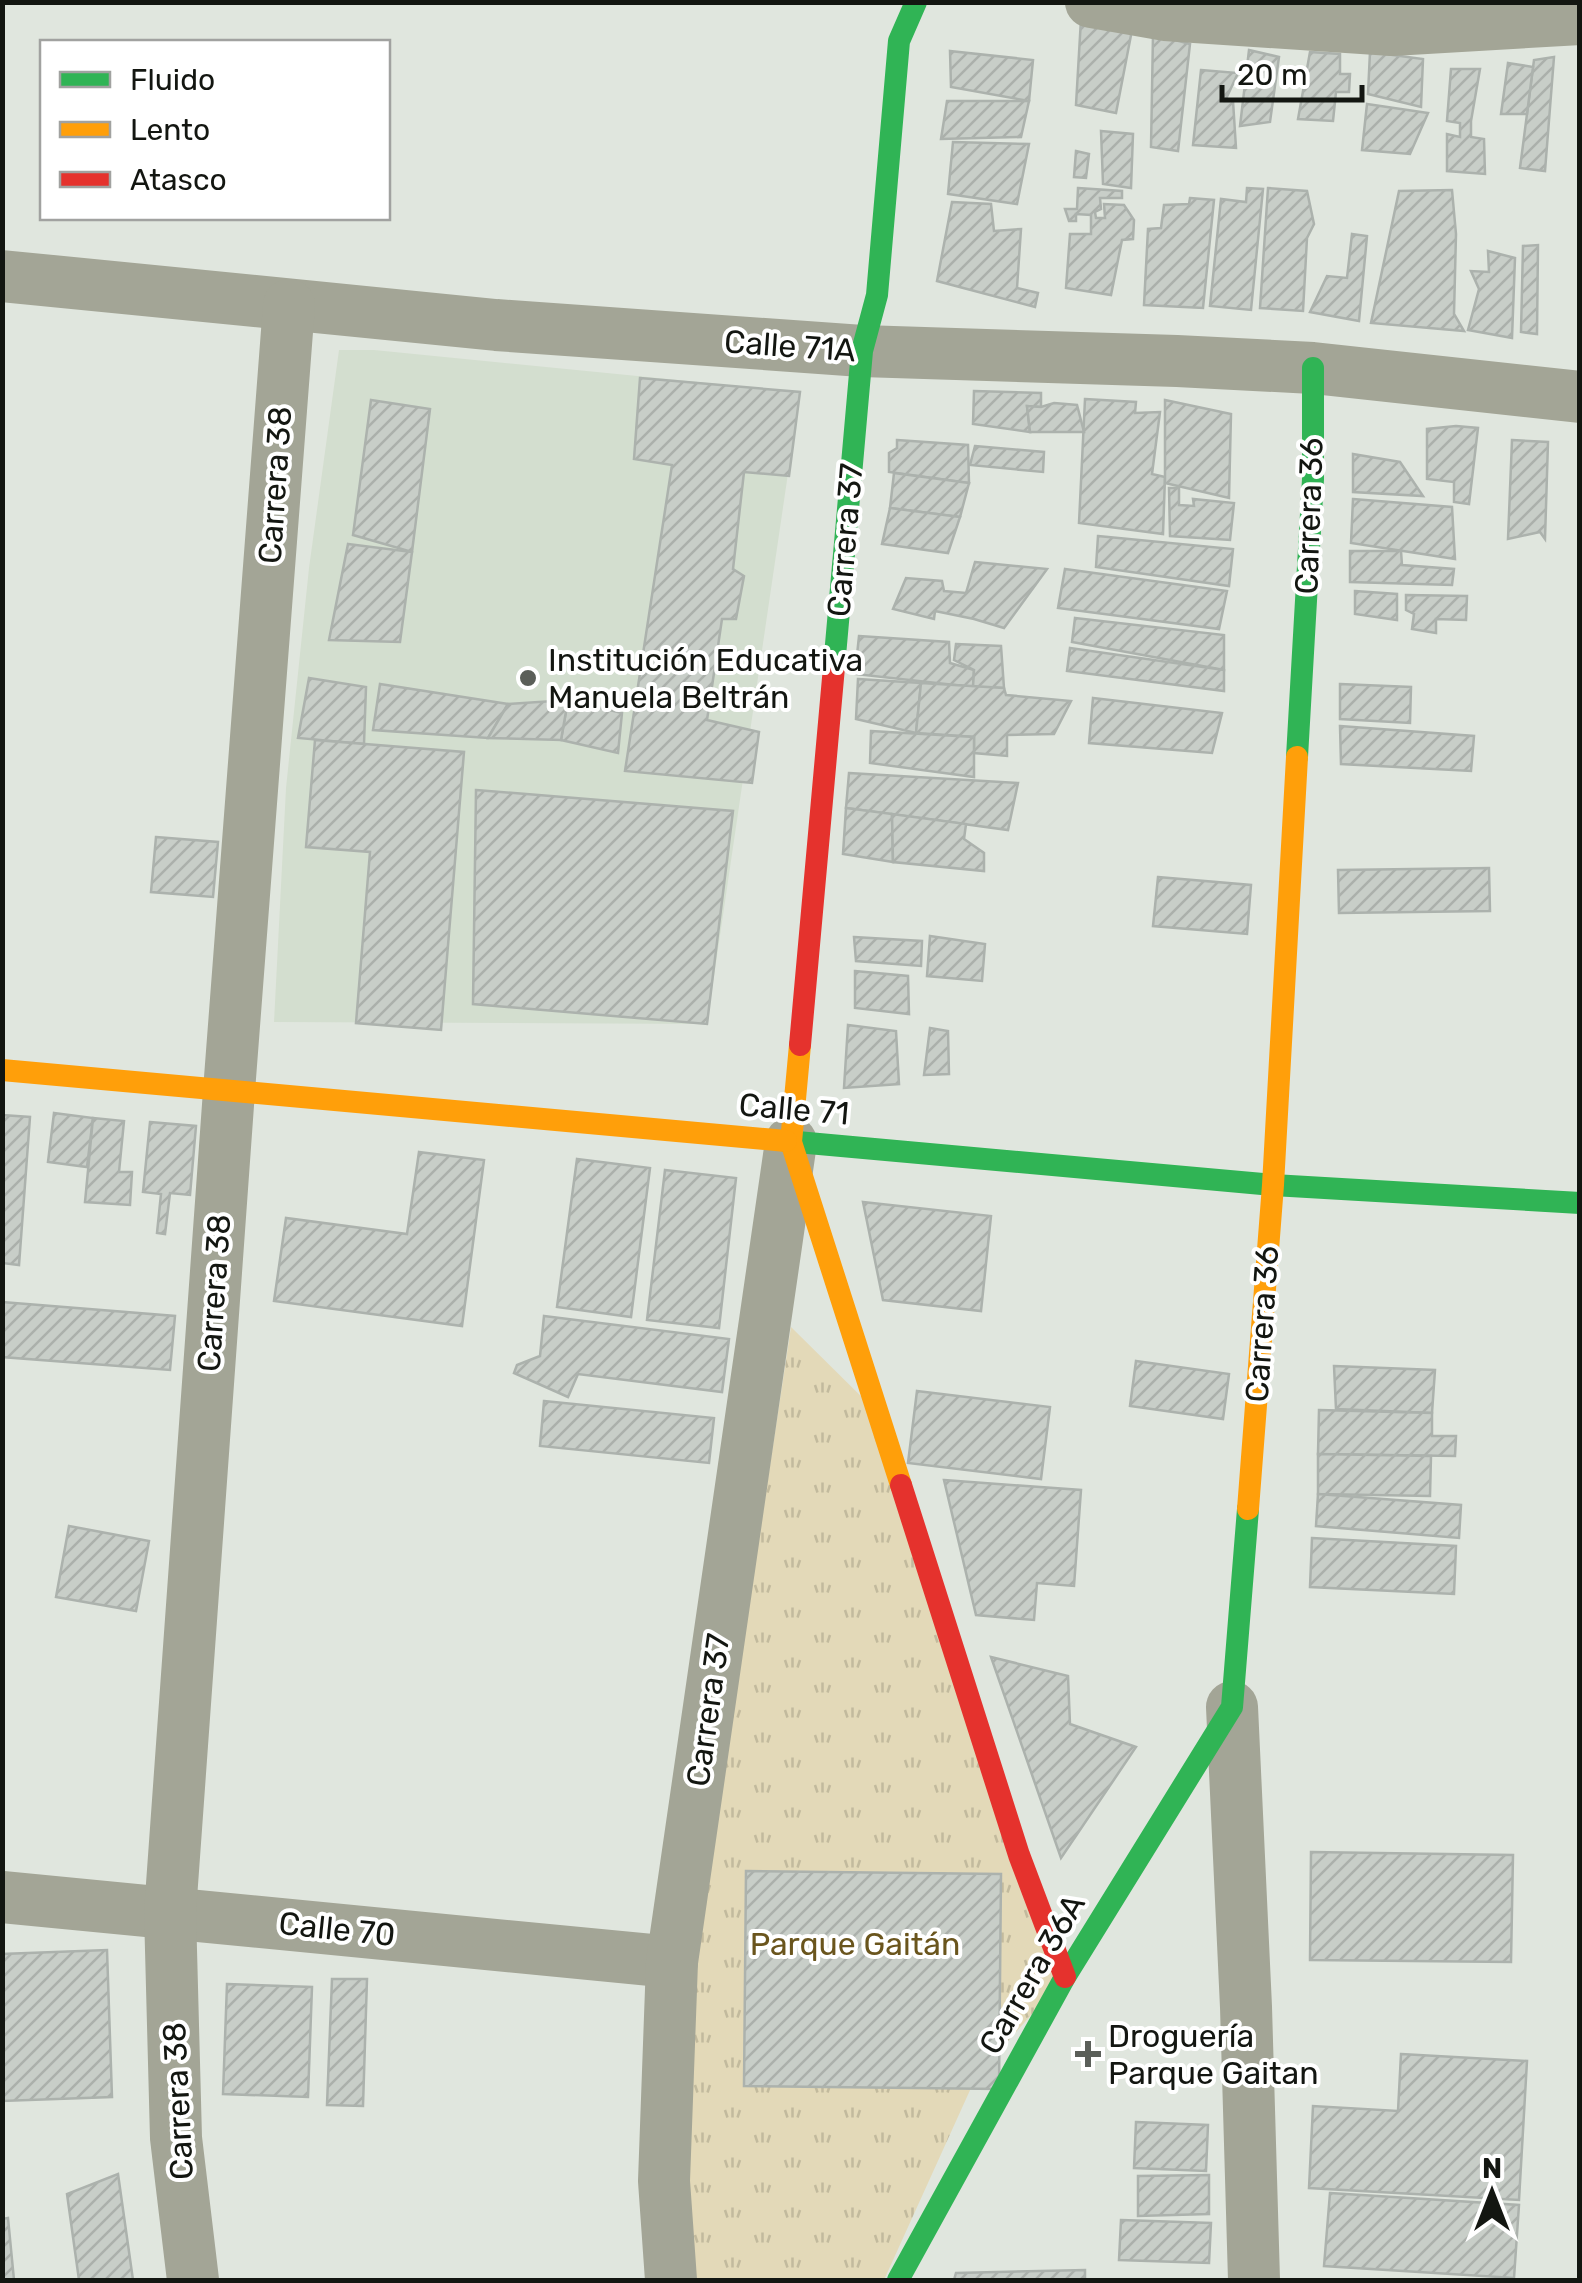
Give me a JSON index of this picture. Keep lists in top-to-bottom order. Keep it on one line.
{"streets":{"street":["Calle 71A","Carrera 38","Carrera 36","Carrera 37","Calle 71","Calle 70","Carrera 36A"]},"crossings":[["Calle 71A","Carrera 38"],["Calle 71A","Carrera 36"],["Calle 71A","Carrera 37"],["Carrera 38","Calle 71"],["Carrera 38","Calle 70"],["Carrera 36","Calle 71"],["Carrera 36","Carrera 36A"],["Carrera 37","Calle 71"],["Carrera 37","Calle 70"],["Carrera 37","Carrera 36A"]],"parks":["Parque Gaitán"],"places":{"other":["Institución Educativa Manuela Beltrán"],"health":["Droguería Parque Gaitan"]},"legend":["Fluido","Lento","Atasco"],"scale_bar":"20 m","north":"top"}
